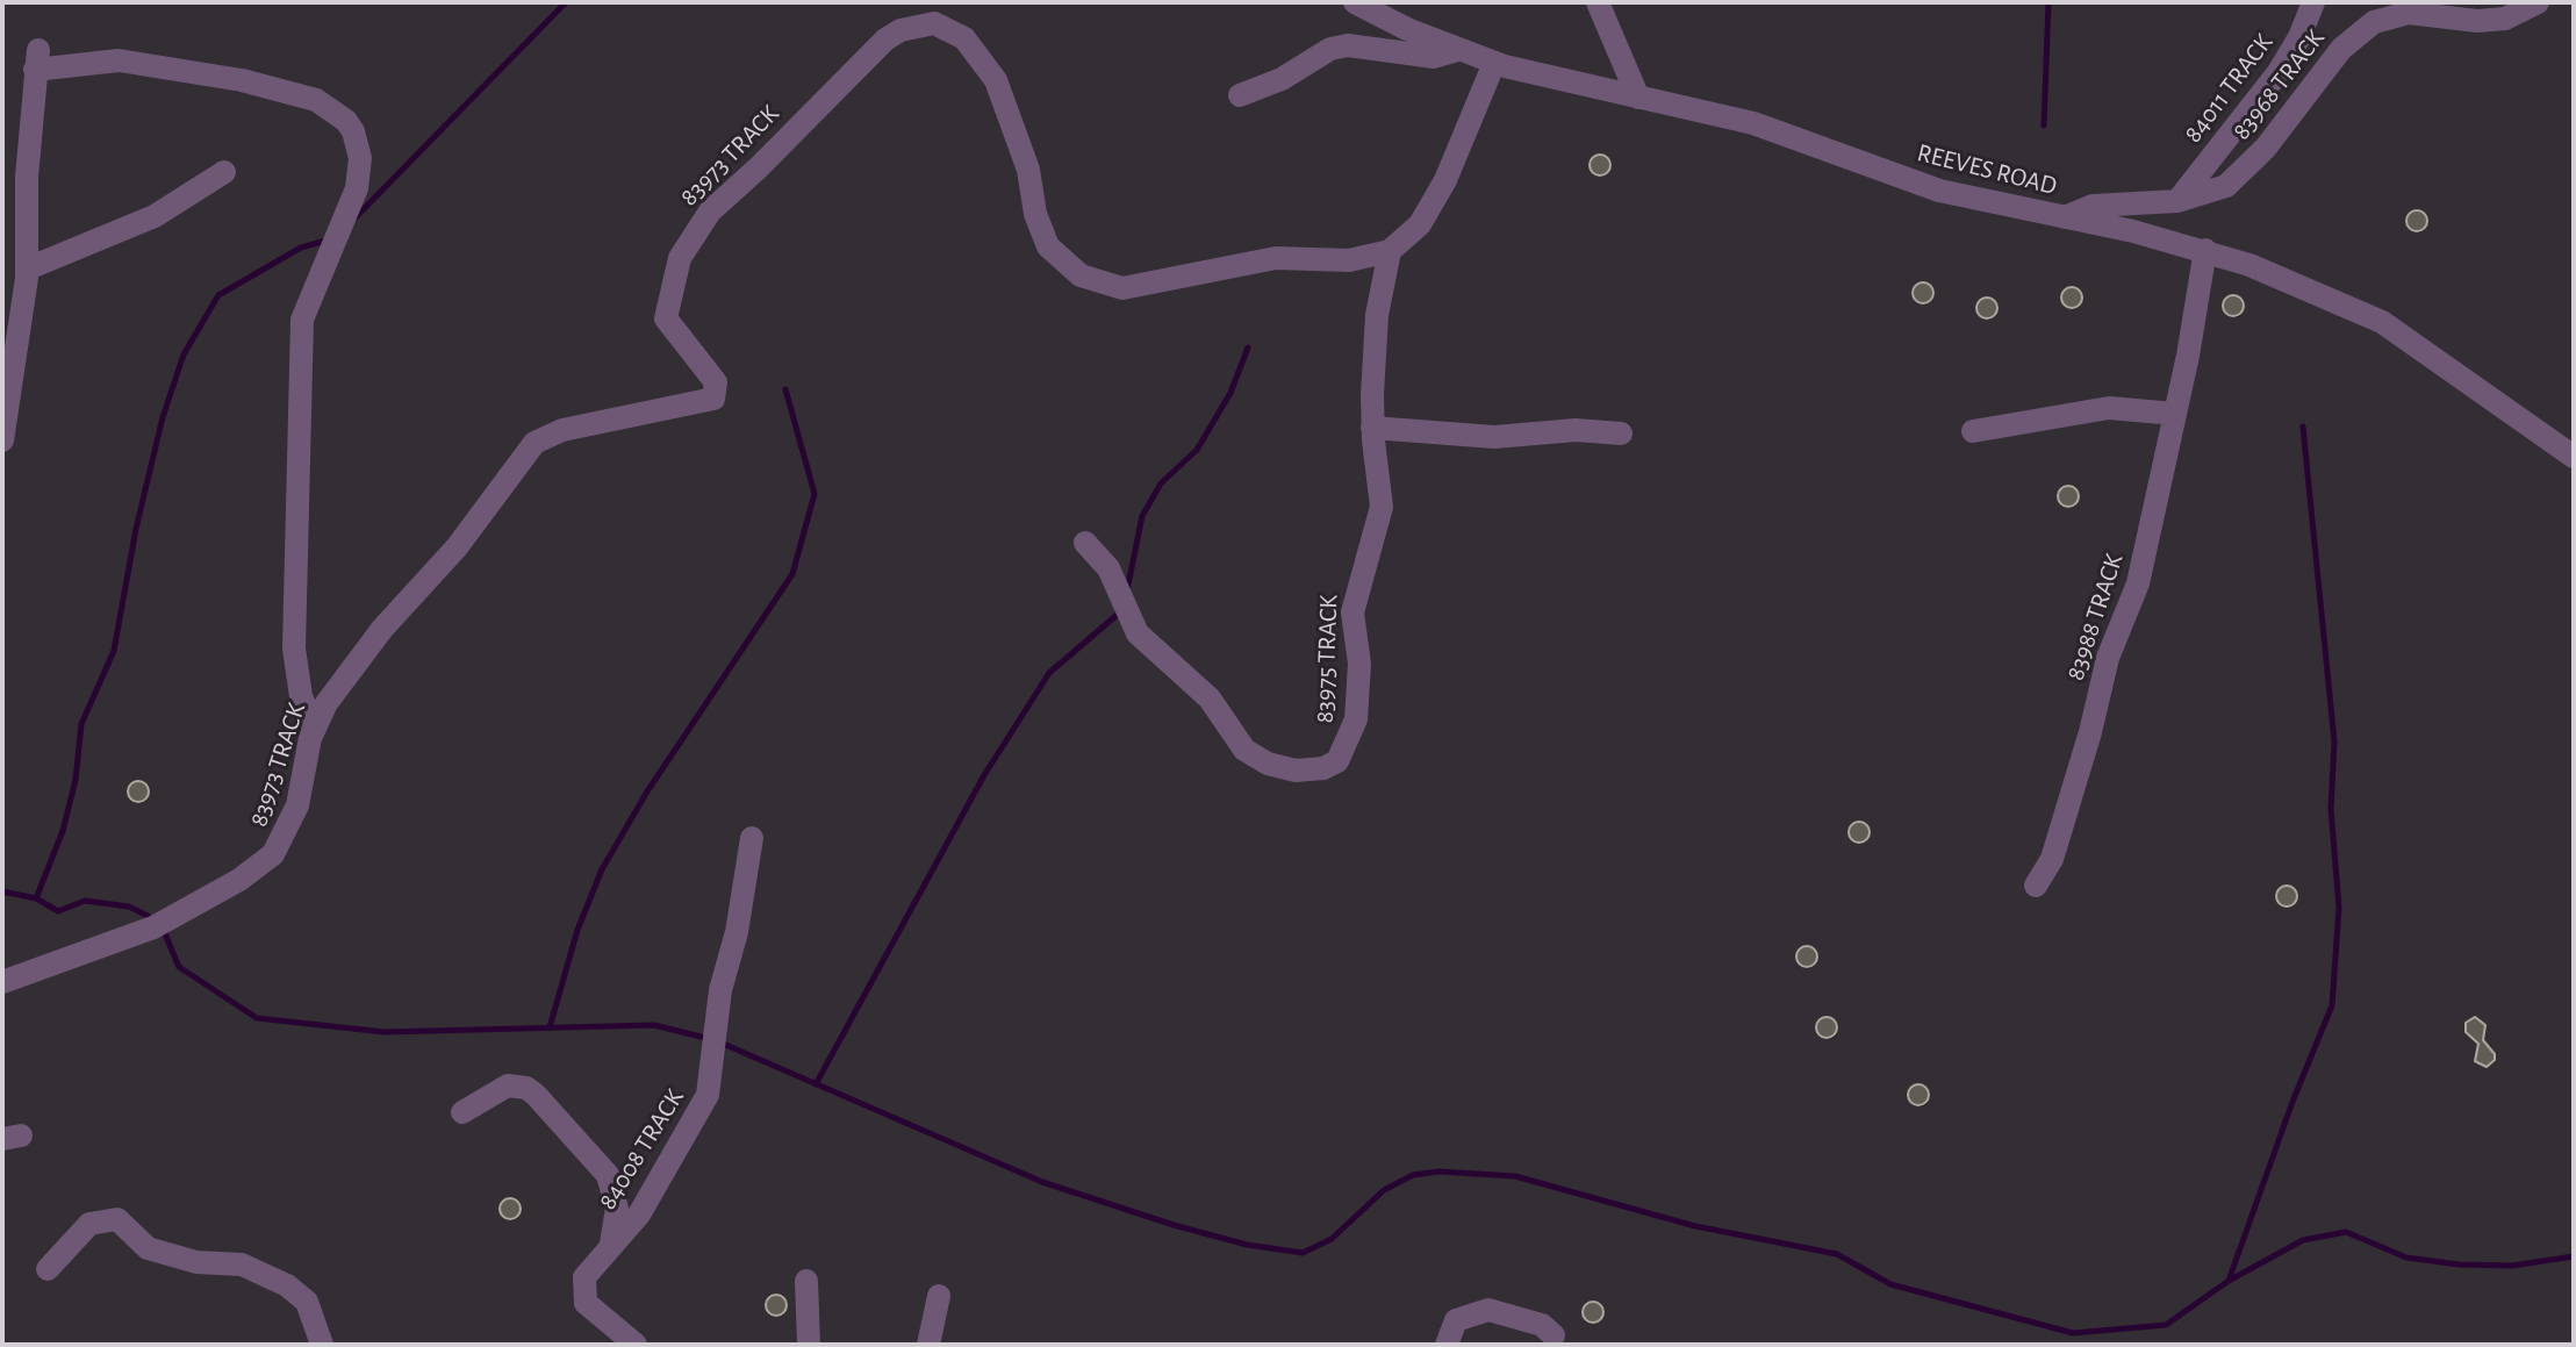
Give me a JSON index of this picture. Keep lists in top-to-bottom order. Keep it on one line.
{"streets":{"street":["83968 TRACK","84011 TRACK","83973 TRACK","REEVES ROAD","83988 TRACK","83975 TRACK","84008 TRACK"]},"crossings":[["83968 TRACK","84011 TRACK"],["83968 TRACK","REEVES ROAD"],["83973 TRACK","83975 TRACK"],["REEVES ROAD","83988 TRACK"]]}
